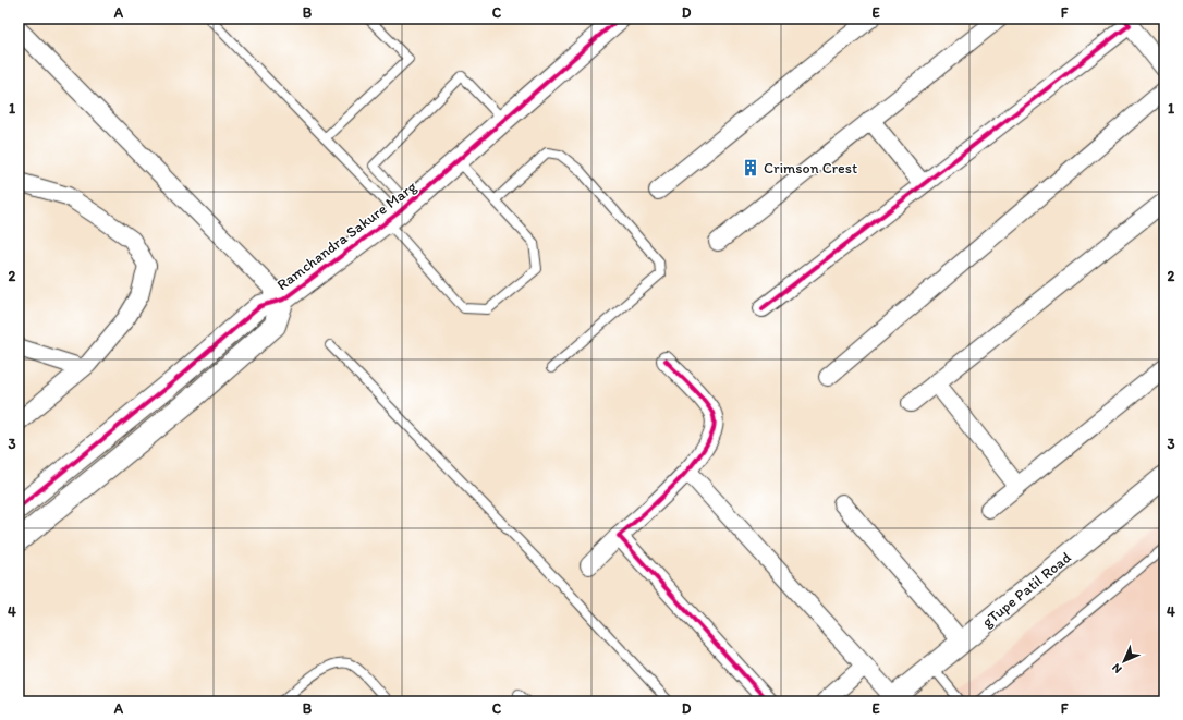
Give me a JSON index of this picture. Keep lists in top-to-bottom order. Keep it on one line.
{"streets":{"street":["Ramchandra Sakure Marg","gTupe Patil Road"]},"places":{"building":["Crimson Crest"]},"north":"bottom left","grid":{"columns":["A","B","C","D","E","F"],"rows":["1","2","3","4"]}}
